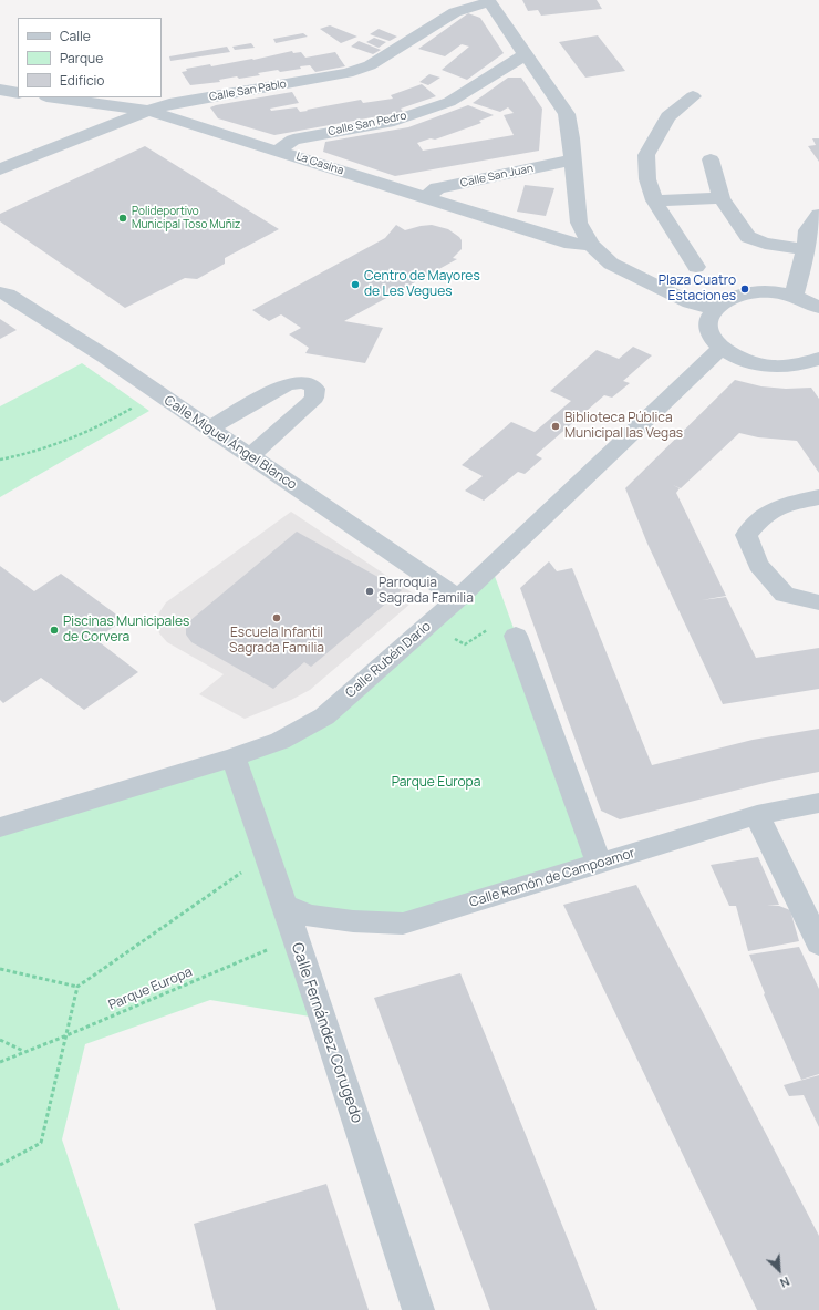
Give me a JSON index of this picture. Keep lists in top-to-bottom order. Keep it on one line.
{"streets":{"street":["Calle San Pablo","Calle San Pedro","La Casina","Calle San Juan","Calle Miguel Ángel Blanco","Calle Rubén Darío","Calle Ramón de Campoamor","Calle Fernández Corugedo"],"path":["Parque Europa"]},"crossings":[["Calle San Pablo","La Casina"],["Calle San Pedro","La Casina"],["La Casina","Calle San Juan"],["Calle Miguel Ángel Blanco","Calle Rubén Darío"],["Calle Rubén Darío","Calle Fernández Corugedo"],["Calle Ramón de Campoamor","Calle Fernández Corugedo"],["Parque Europa","Calle Fernández Corugedo"]],"parks":["Parque Europa"],"places":["Polideportivo Municipal Toso Muñiz","Centro de Mayores de Les Vegues","Plaza Cuatro Estaciones","Biblioteca Pública Municipal las Vegas","Parroquia Sagrada Familia","Escuela Infantil Sagrada Familia","Piscinas Municipales de Corvera"],"legend":["Calle","Parque","Edificio"],"north":"bottom right"}
